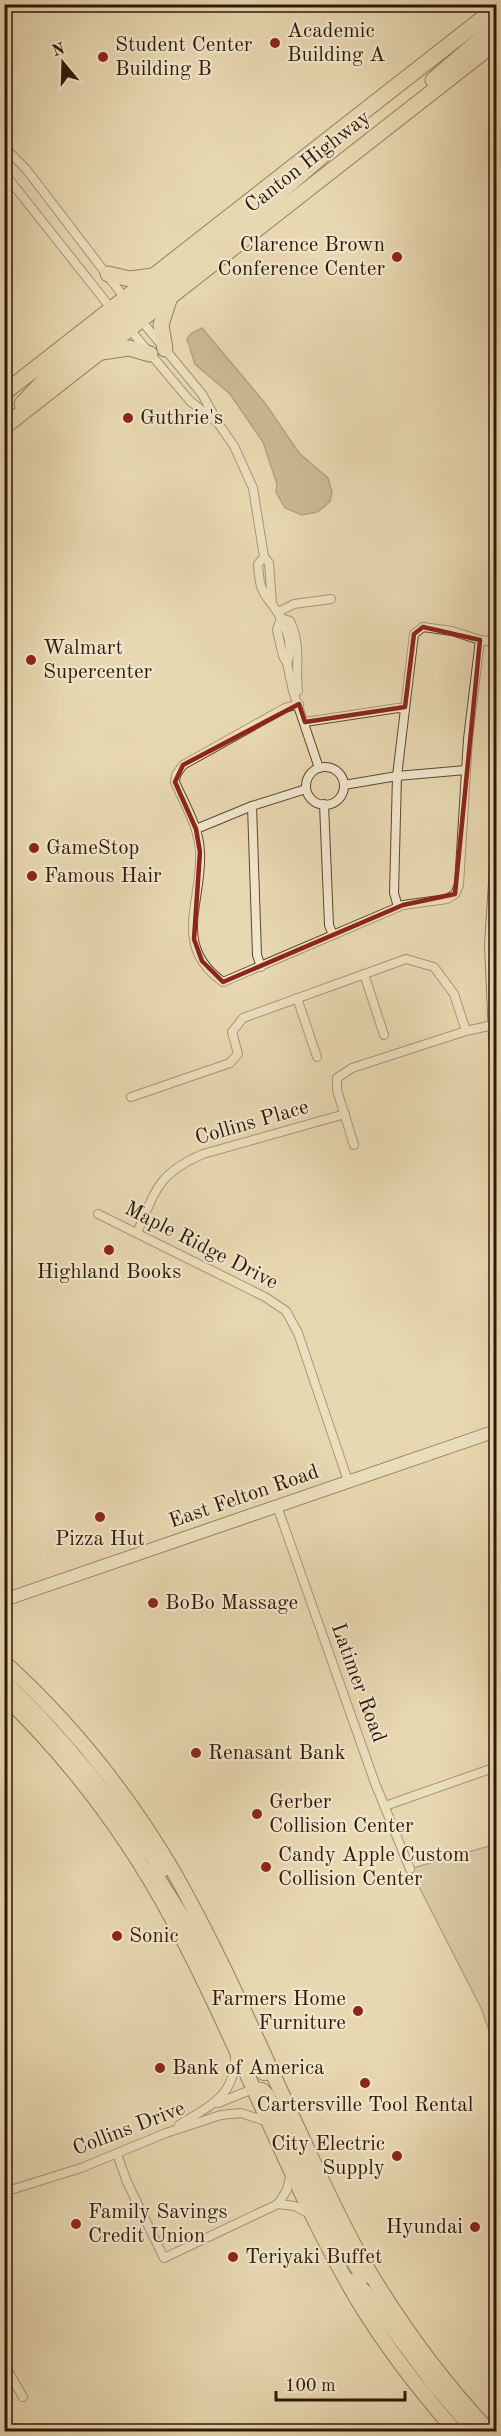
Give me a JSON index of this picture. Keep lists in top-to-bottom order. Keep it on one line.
{"streets":{"highway":["Canton Highway"],"street":["Collins Place","Maple Ridge Drive","East Felton Road","Latimer Road","Collins Drive"]},"crossings":[["Collins Place","Maple Ridge Drive"],["Maple Ridge Drive","East Felton Road"],["East Felton Road","Latimer Road"]],"places":["Academic Building A","Student Center Building B","Clarence Brown Conference Center","Guthrie's","Walmart Supercenter","GameStop","Famous Hair","Highland Books","Pizza Hut","BoBo Massage","Renasant Bank","Gerber Collision Center","Candy Apple Custom Collision Center","Sonic","Farmers Home Furniture","Bank of America","Cartersville Tool Rental","City Electric Supply","Family Savings Credit Union","Hyundai","Teriyaki Buffet"],"scale_bar":"100 m","north":"top"}
